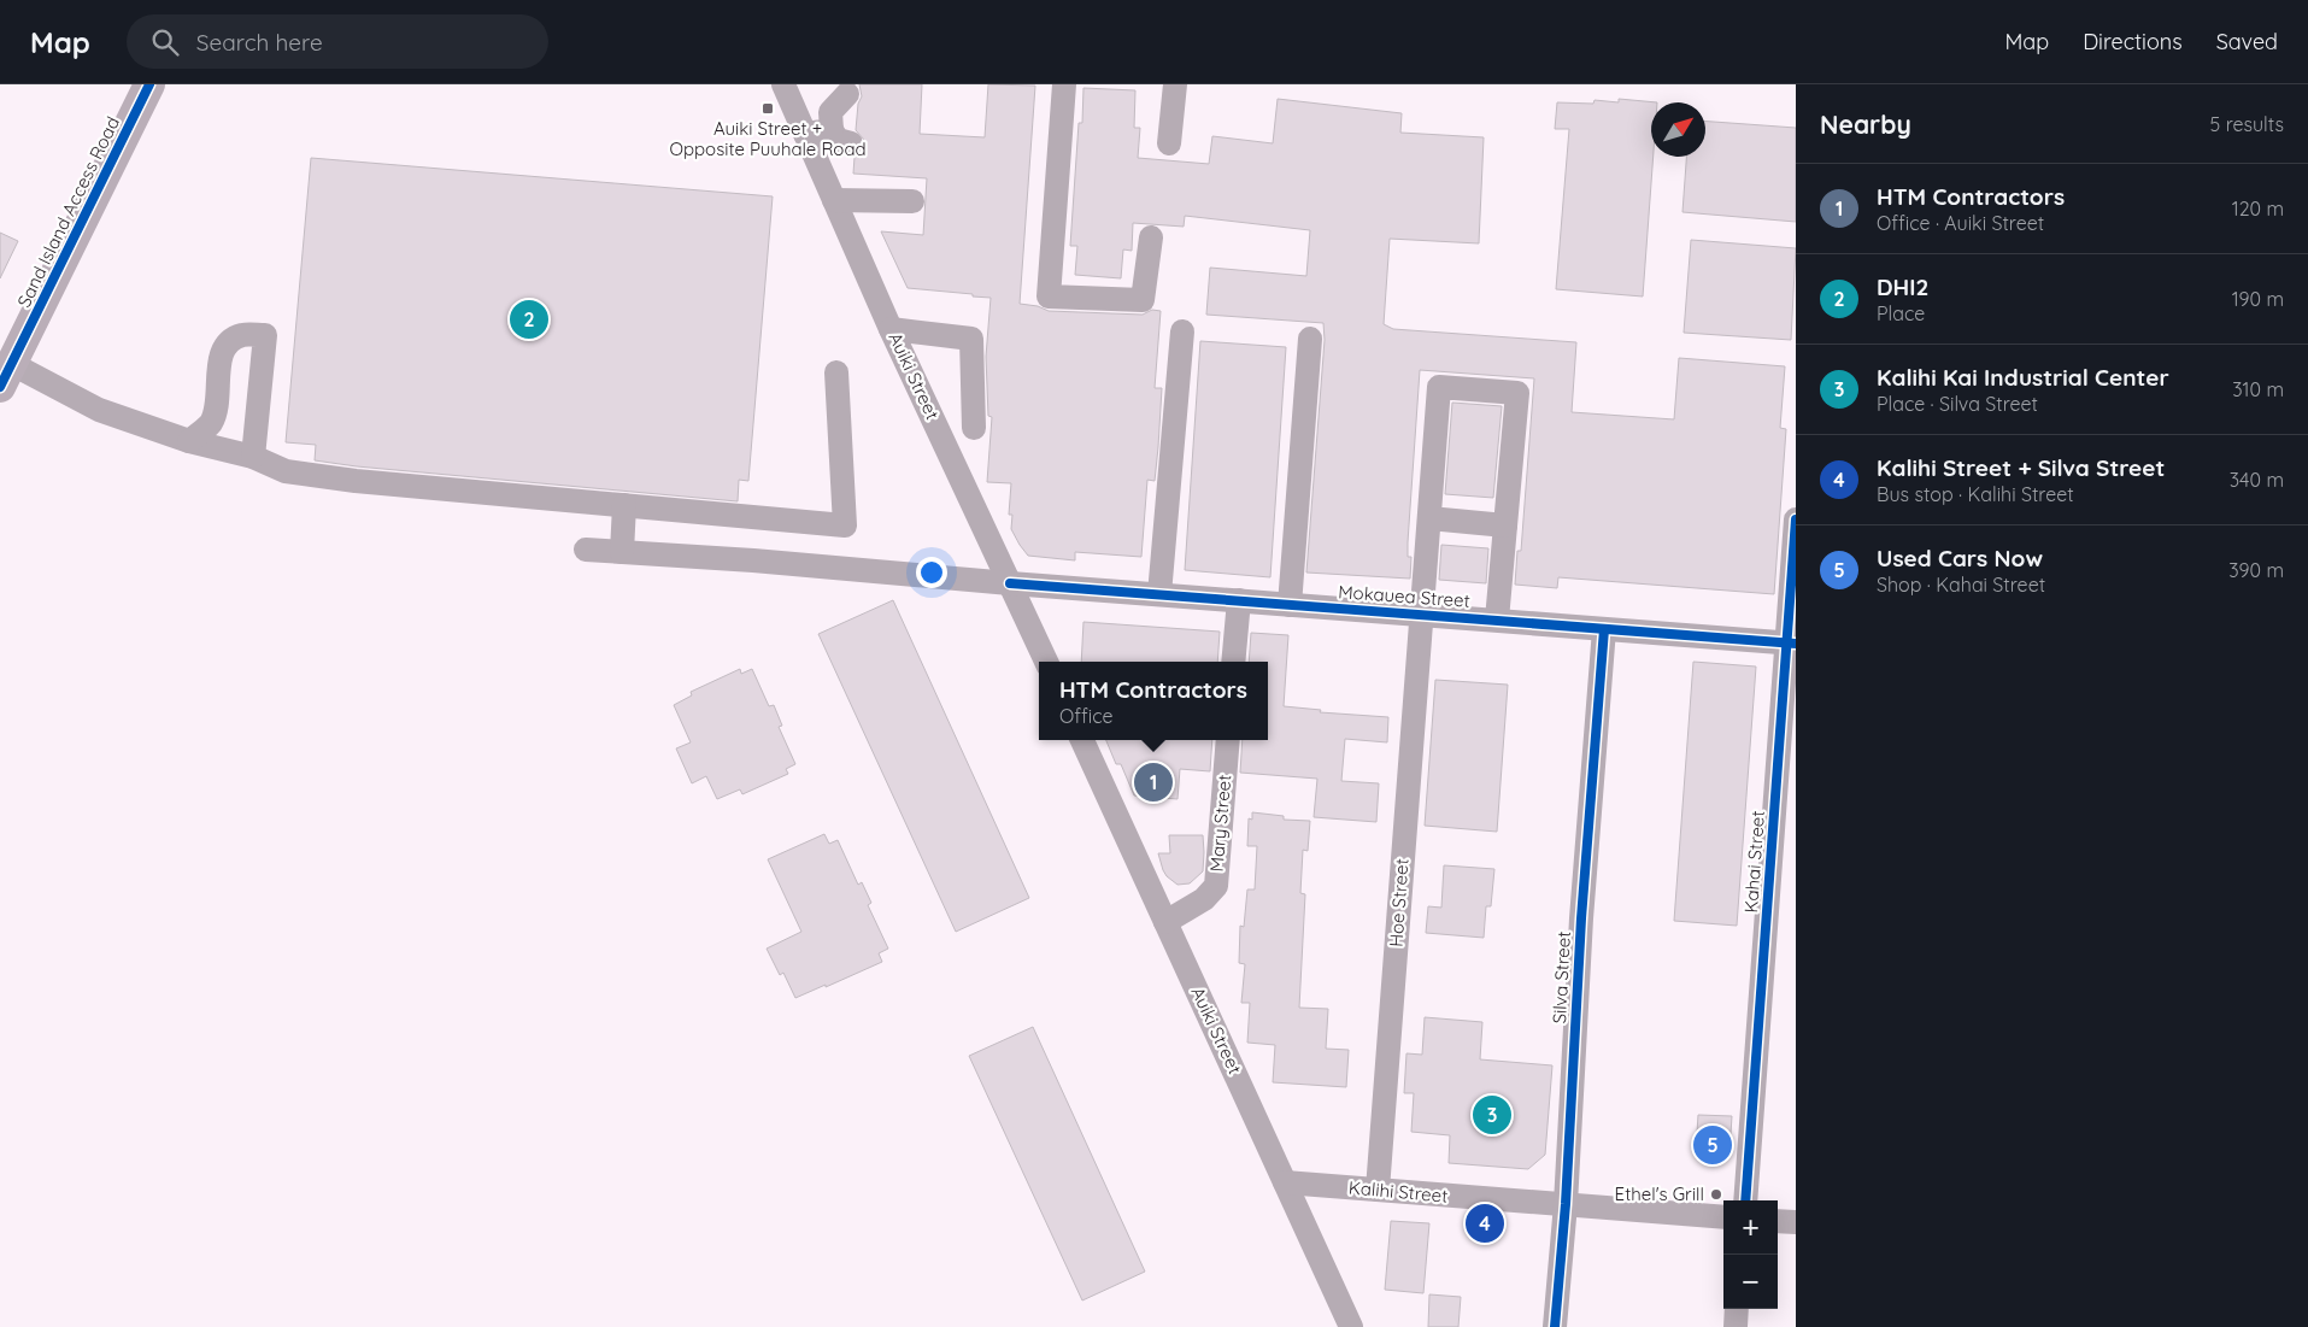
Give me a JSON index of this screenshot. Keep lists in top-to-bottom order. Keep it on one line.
{"streets":{"main road":["Sand Island Access Road"],"street":["Auiki Street","Mokauea Street","Mary Street","Kahai Street","Hoe Street","Silva Street","Kalihi Street"]},"crossings":[["Auiki Street","Mokauea Street"],["Auiki Street","Mary Street"],["Auiki Street","Kalihi Street"],["Mokauea Street","Kahai Street"],["Mokauea Street","Hoe Street"],["Mokauea Street","Silva Street"],["Hoe Street","Kalihi Street"],["Silva Street","Kalihi Street"]],"places":{"transit":["Auiki Street + Opposite Puuhale Road"],"other":["Ethel's Grill"]},"north":"top right","page":{"header":"Map","search":"Search here","nav":["Map","Directions","Saved"],"heading":["Nearby","5 results"],"list":[{"mark":"1","name":"HTM Contractors","note":"Office · Auiki Street","value":"120 m"},{"mark":"2","name":"DHI2","note":"Place","value":"190 m"},{"mark":"3","name":"Kalihi Kai Industrial Center","note":"Place · Silva Street","value":"310 m"},{"mark":"4","name":"Kalihi Street + Silva Street","note":"Bus stop · Kalihi Street","value":"340 m"},{"mark":"5","name":"Used Cars Now","note":"Shop · Kahai Street","value":"390 m"}],"pins":["2","1","3","5","4"],"popup":["HTM Contractors","Office"],"map_buttons":["+","−"]}}
